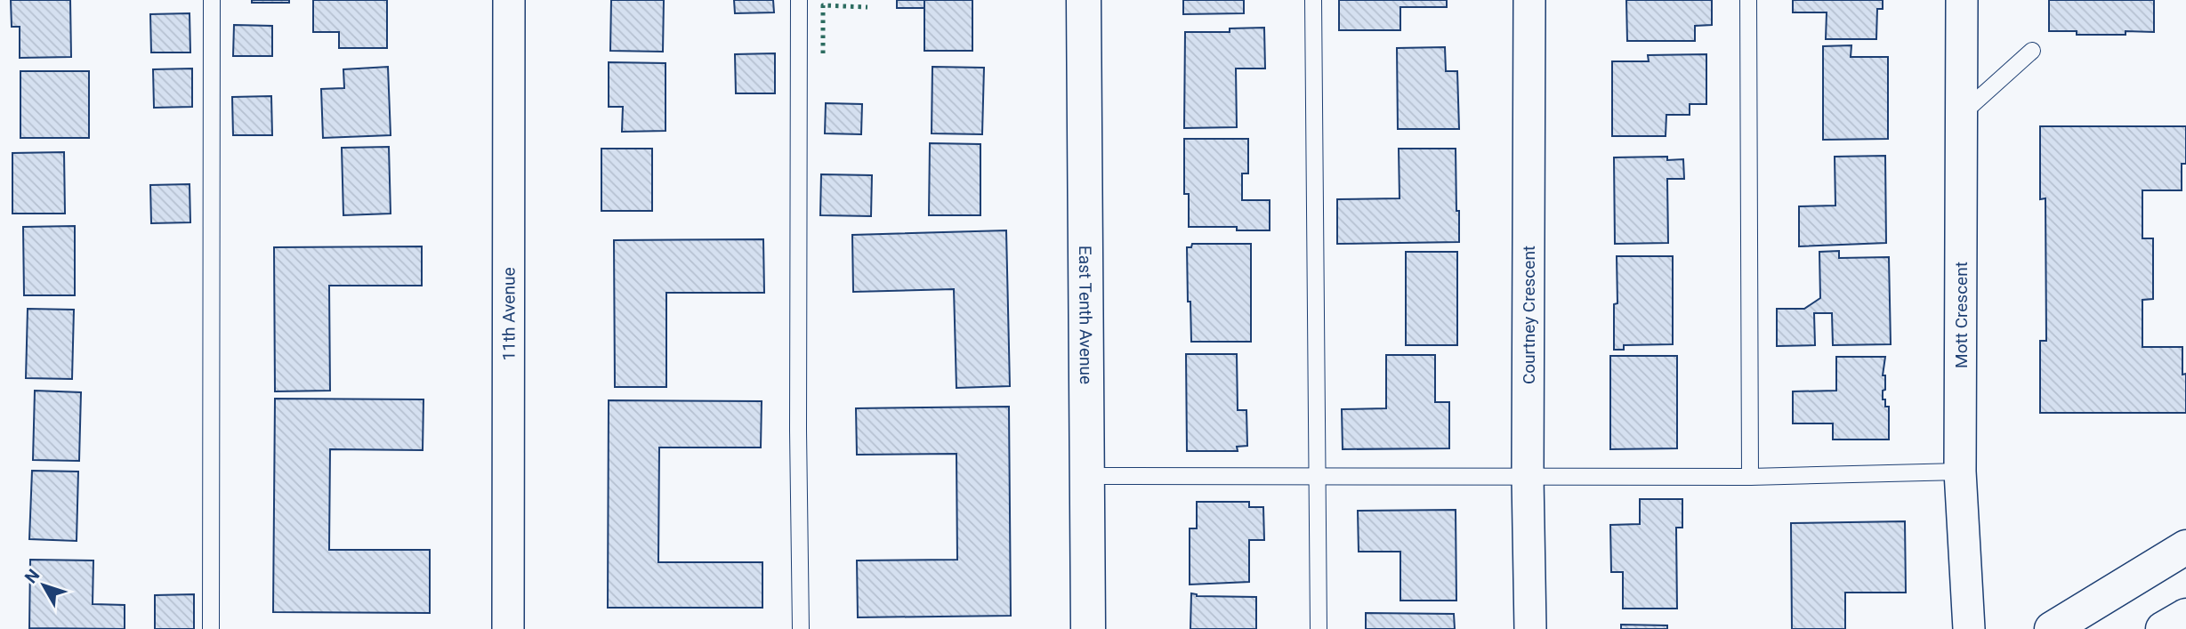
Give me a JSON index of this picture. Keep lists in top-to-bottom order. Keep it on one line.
{"streets":{"main road":["East Tenth Avenue"],"street":["11th Avenue","Courtney Crescent","Mott Crescent"]},"north":"top left"}
